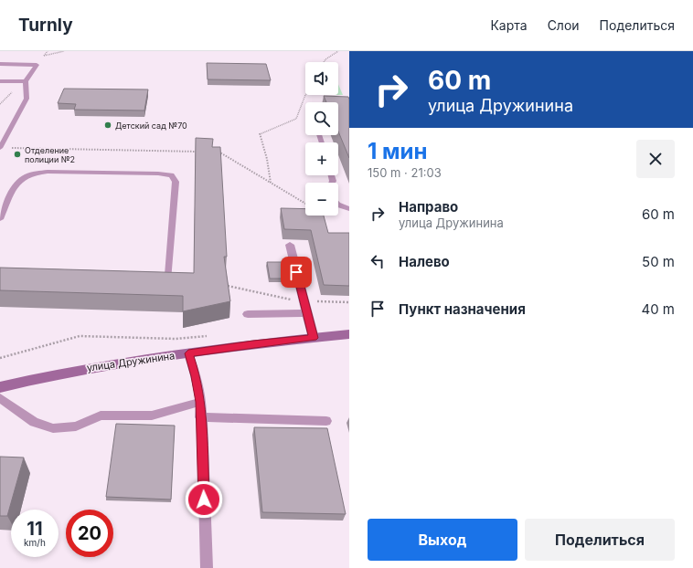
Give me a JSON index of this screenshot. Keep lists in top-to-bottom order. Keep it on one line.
{"streets":{"main road":["улица Дружинина"]},"places":["Детский сад №70","Отделение полиции №2"],"page":{"header":"Turnly","nav":["Карта","Слои","Поделиться"],"turn":["60 m","улица Дружинина"],"map_buttons":["+","−"],"heading":["1 мин","150 m · 21:03"],"list":[{"name":"Направо","note":"улица Дружинина","value":"60 m"},{"name":"Налево","value":"50 m"},{"name":"Пункт назначения","value":"40 m"}],"speed":"11 km/h","limit":"20","buttons":["Выход","Поделиться"]}}
